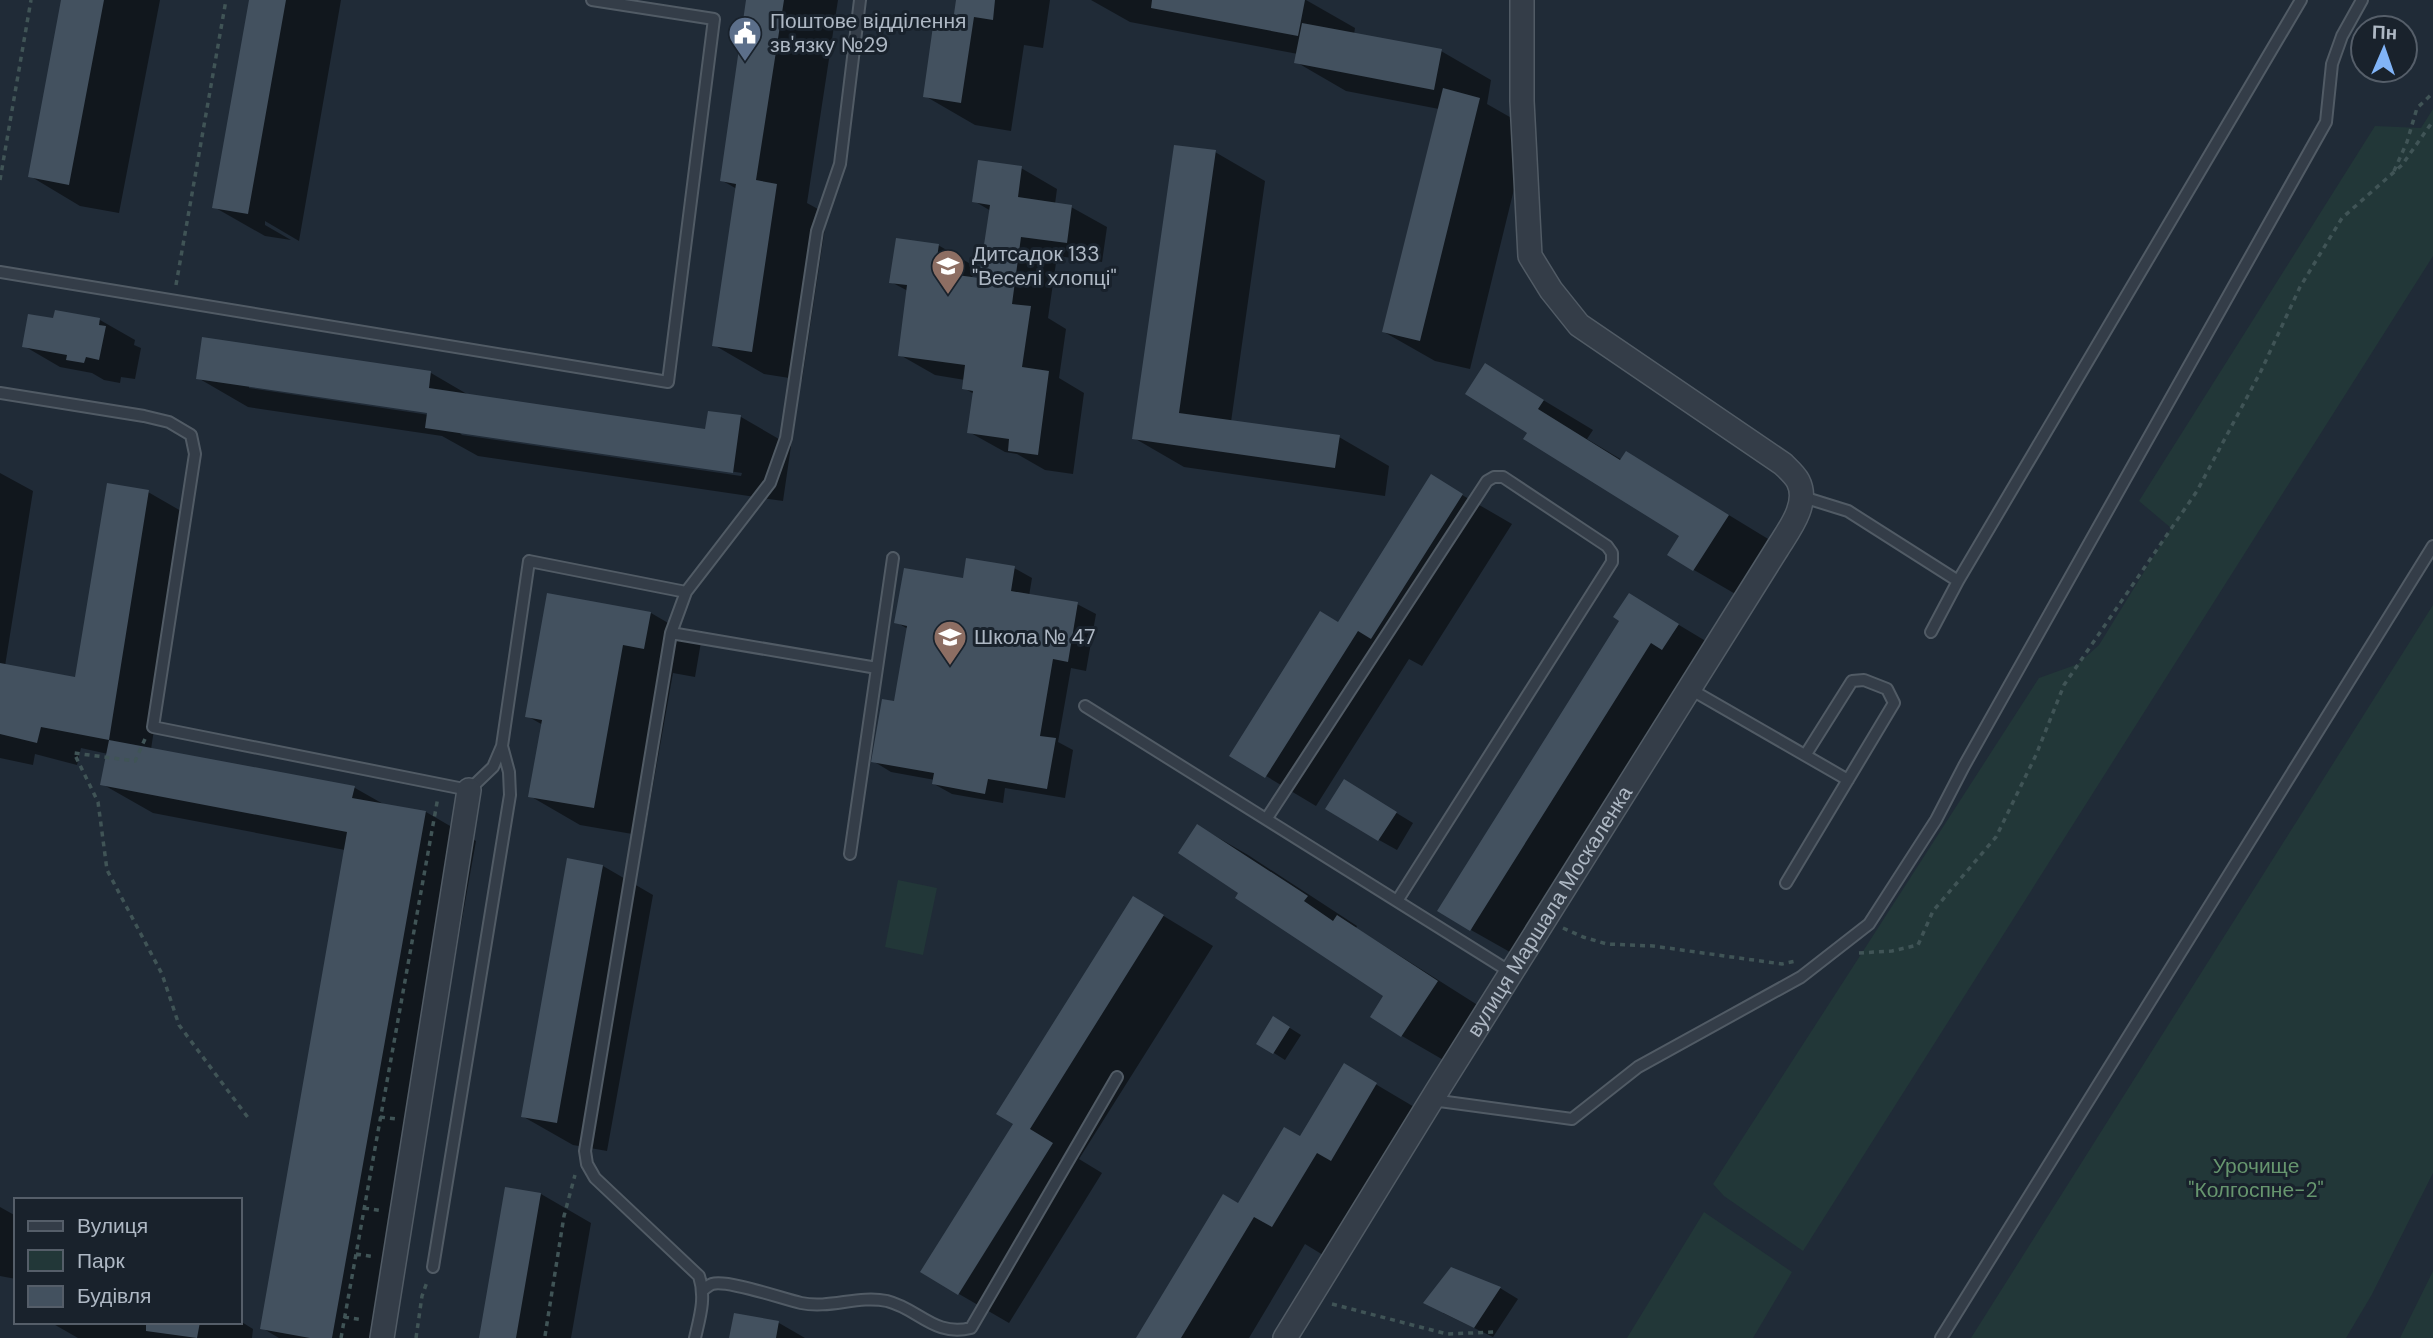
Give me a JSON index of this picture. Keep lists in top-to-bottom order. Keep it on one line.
{"streets":{"street":["вулиця Маршала Москаленка"]},"parks":["Урочище \"Колгоспне-2\""],"places":{"public building":["Поштове відділення зв'язку №29"],"school or university":["Дитсадок 133 \"Веселі хлопці\"","Школа № 47"]},"legend":["Вулиця","Парк","Будівля"],"north":"top"}
